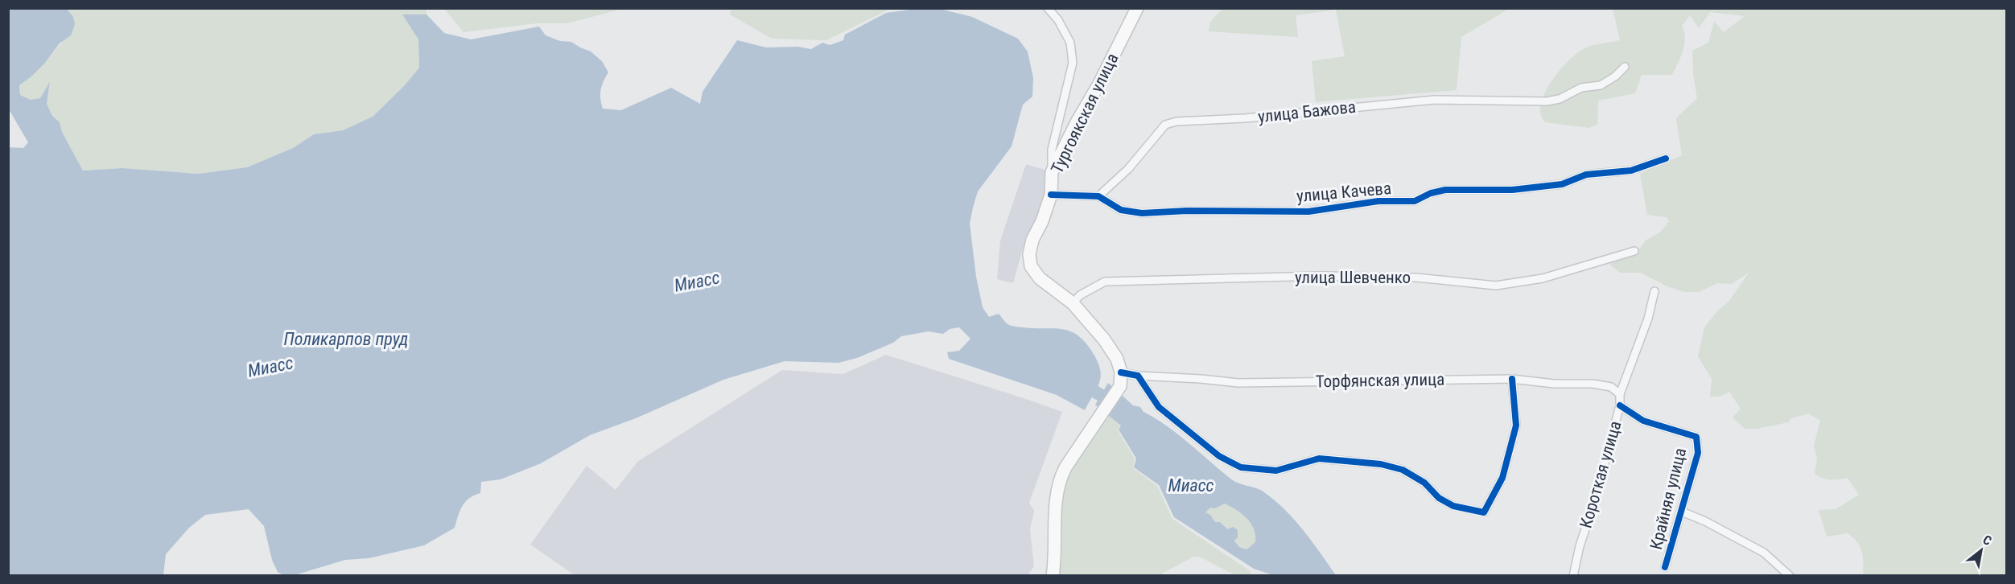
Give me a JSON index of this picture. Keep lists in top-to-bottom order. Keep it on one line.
{"streets":{"main road":["Тургоякская улица"],"street":["улица Бажова","улица Качева","улица Шевченко","Торфянская улица","Короткая улица","Крайняя улица"]},"crossings":[["улица Бажова","улица Качева"],["Тургоякская улица","улица Качева"],["Тургоякская улица","улица Шевченко"],["Тургоякская улица","Торфянская улица"],["Торфянская улица","Короткая улица"],["Короткая улица","Крайняя улица"]],"water":["Миасс","Поликарпов пруд"],"north":"top right"}
